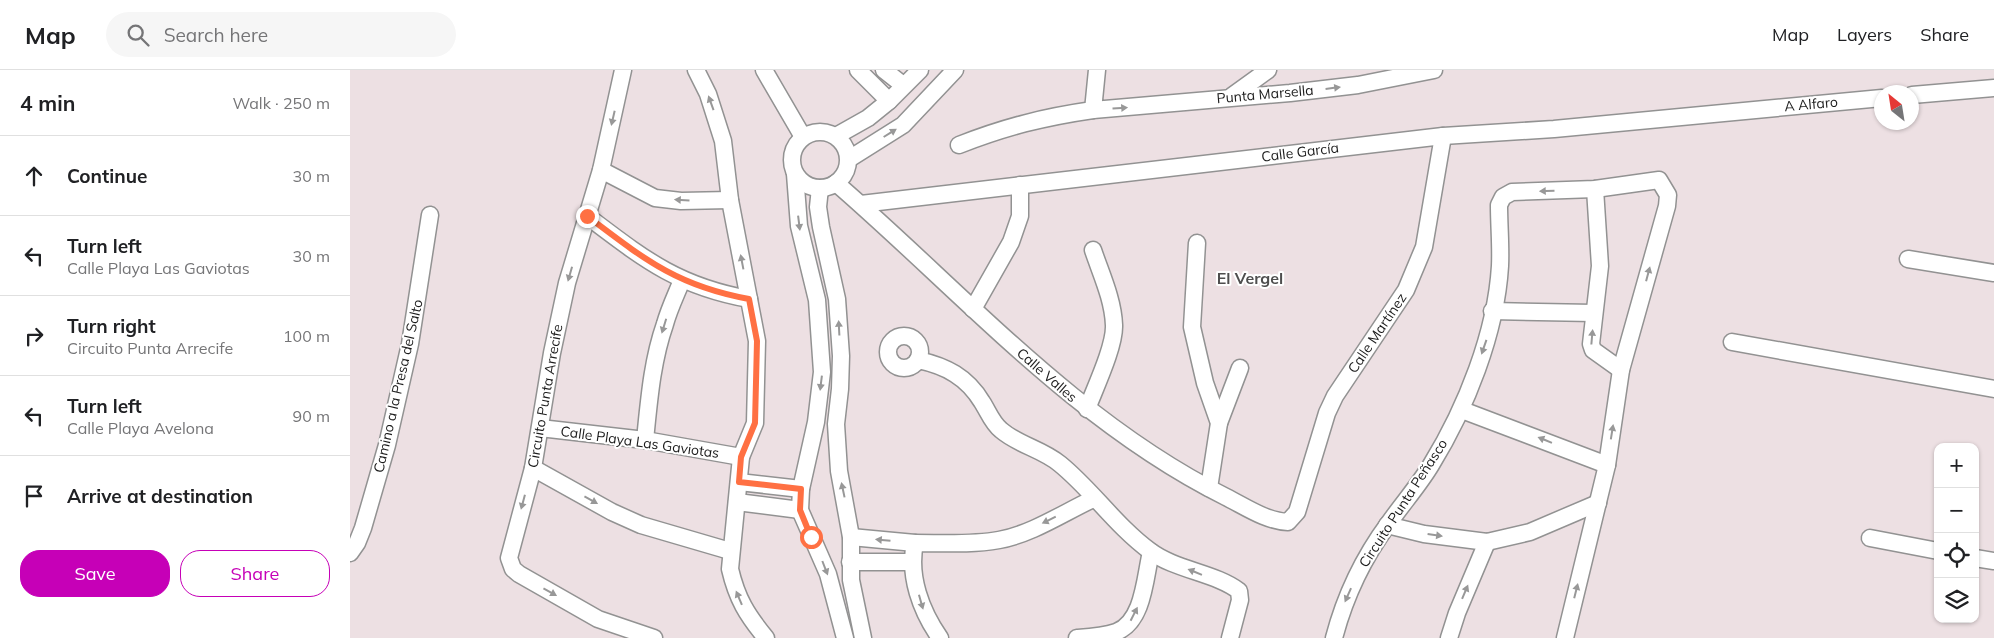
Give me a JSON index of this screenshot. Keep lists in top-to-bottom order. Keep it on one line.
{"streets":{"street":["Punta Marsella","A Alfaro","Calle García","Calle Martínez","Calle Valles","Camino a la Presa del Salto","Circuito Punta Arrecife","Calle Playa Las Gaviotas","Circuito Punta Peñasco"]},"crossings":[["A Alfaro","Calle García"],["Calle García","Calle Martínez"],["Calle García","Calle Valles"],["Calle Martínez","Calle Valles"],["Circuito Punta Arrecife","Calle Playa Las Gaviotas"]],"one_way":["Punta Marsella"],"districts":["El Vergel"],"north":"top left","page":{"header":"Map","search":"Search here","nav":["Map","Layers","Share"],"heading":["4 min","Walk · 250 m"],"list":[["Continue","30 m"],["Turn left","Calle Playa Las Gaviotas","30 m"],["Turn right","Circuito Punta Arrecife","100 m"],["Turn left","Calle Playa Avelona","90 m"],"Arrive at destination"],"map_buttons":["+","−"],"buttons":["Save","Share"]}}
